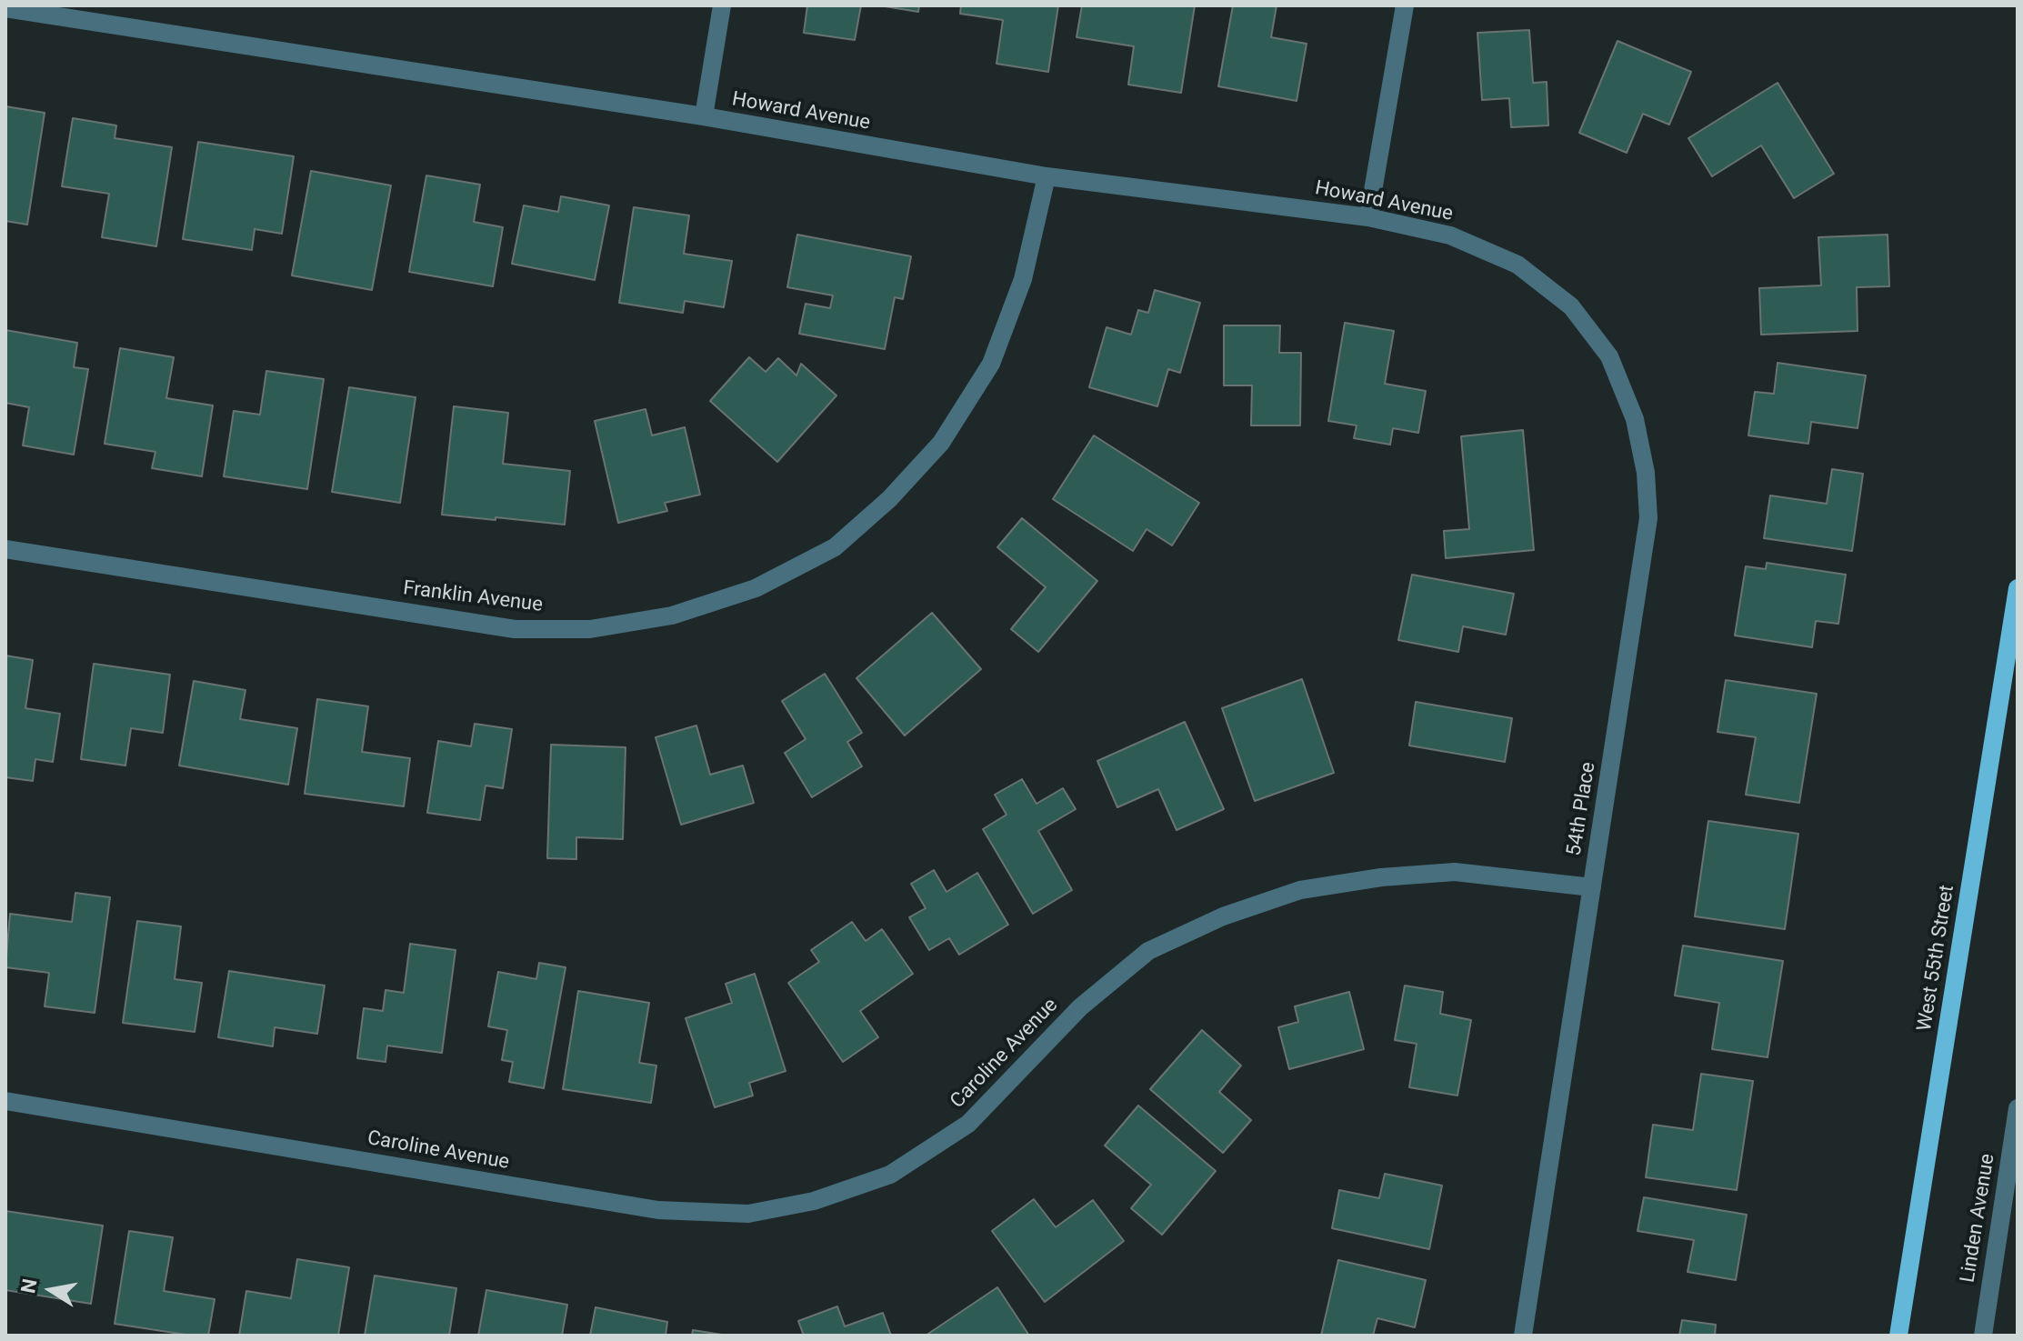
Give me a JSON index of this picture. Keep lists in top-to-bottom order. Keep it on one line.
{"streets":{"main road":["West 55th Street"],"street":["Howard Avenue","Franklin Avenue","54th Place","Caroline Avenue","Linden Avenue"]},"crossings":[["Howard Avenue","Franklin Avenue"],["Howard Avenue","54th Place"],["54th Place","Caroline Avenue"]],"north":"left"}
